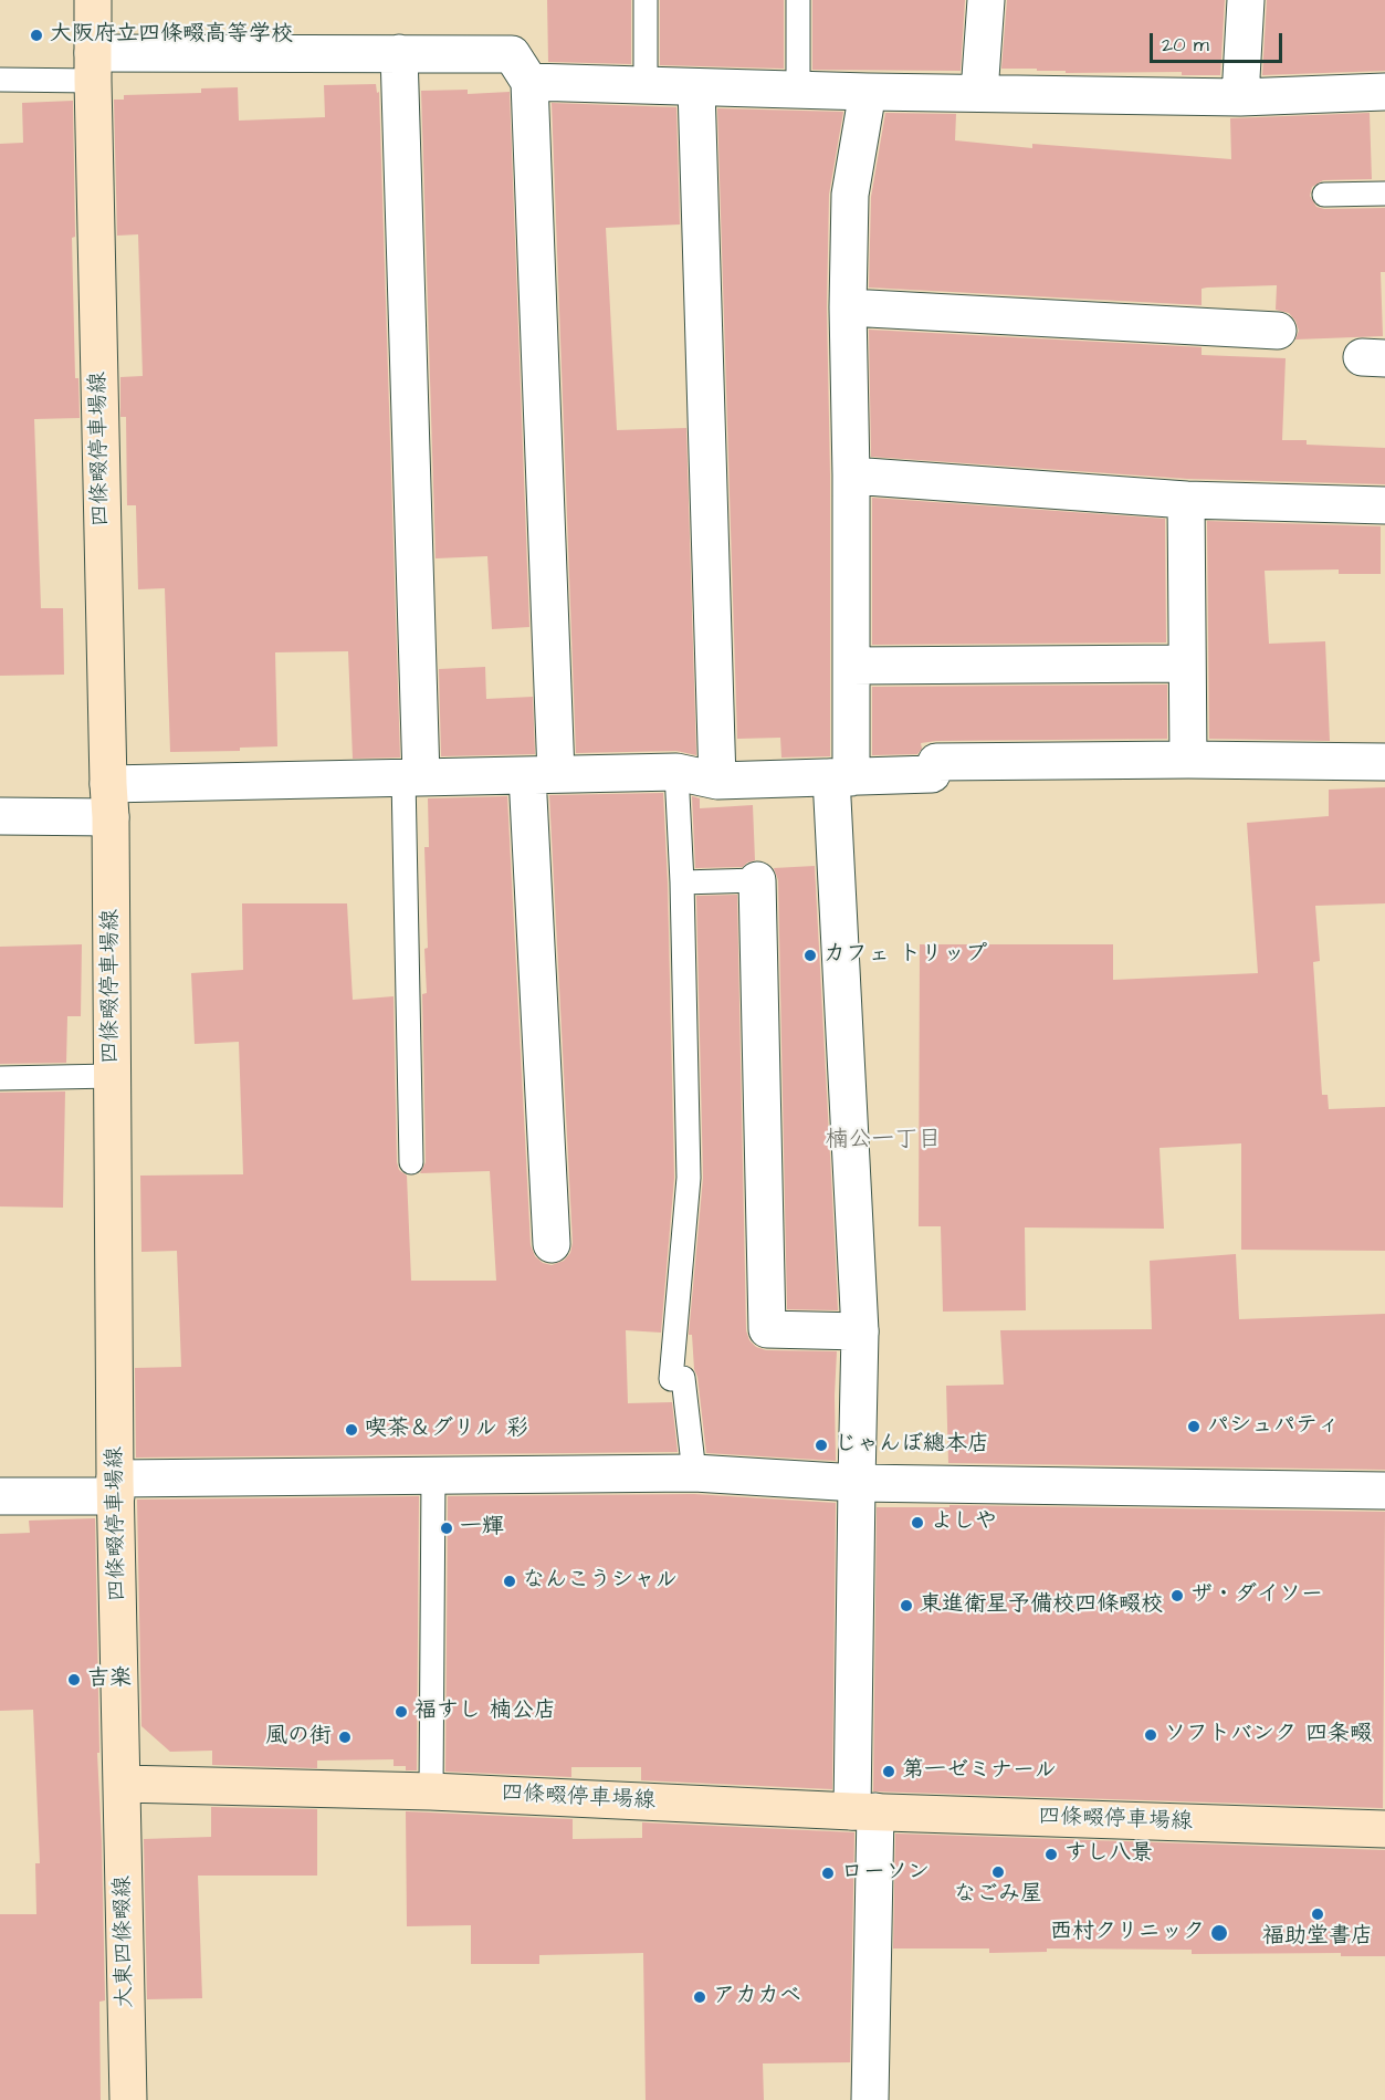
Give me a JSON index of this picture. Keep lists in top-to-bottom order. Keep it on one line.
{"streets":{"main road":["四條畷停車場線","大東四條畷線"]},"crossings":[["四條畷停車場線","大東四條畷線"]],"districts":["楠公一丁目"],"places":["大阪府立四條畷高等学校","カフェ トリップ","パシュパティ","喫茶＆グリル 彩","じゃんぼ總本店","よしや","一輝","なんこうシャル","ザ・ダイソー","東進衛星予備校四條畷校","吉楽","福すし 楠公店","ソフトバンク 四条畷","風の街","第一ゼミナール","すし八景","なごみ屋","ローソン","福助堂書店","西村クリニック","アカカベ"],"scale_bar":"20 m"}
